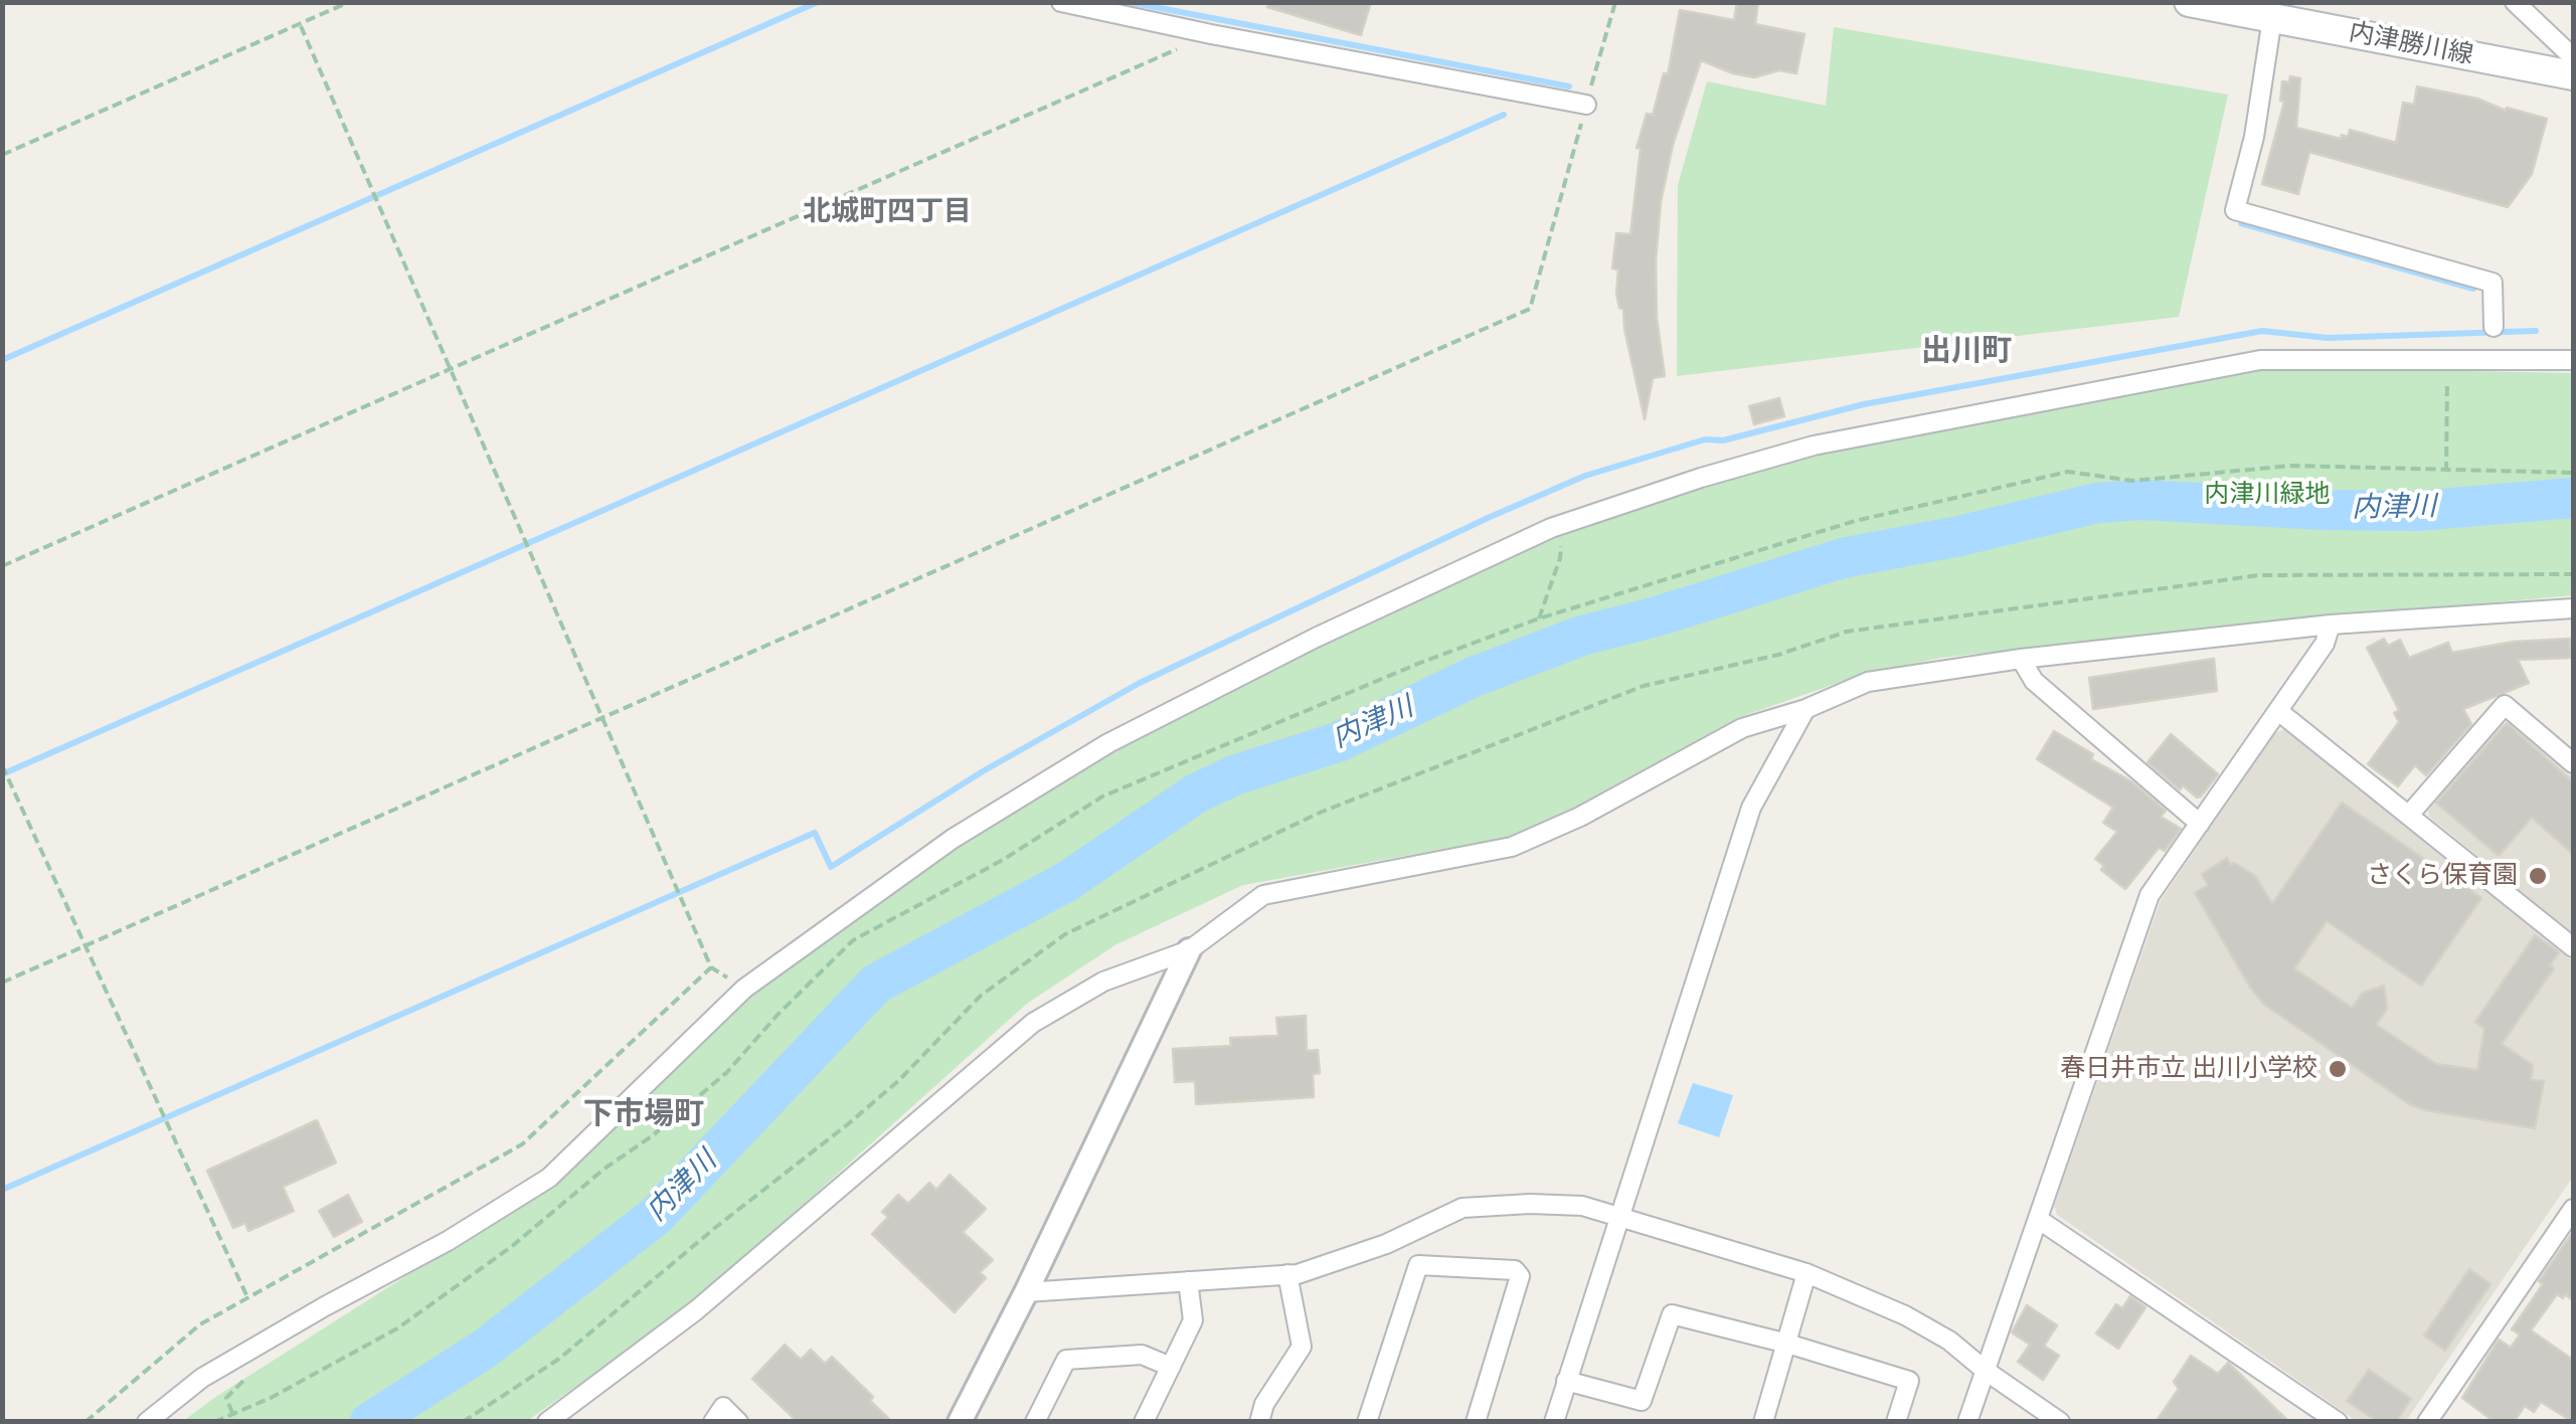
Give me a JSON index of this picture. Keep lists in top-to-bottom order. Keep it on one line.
{"streets":{"main road":["内津勝川線"]},"districts":["北城町四丁目","出川町","下市場町"],"water":["内津川"],"parks":["内津川緑地"],"places":["さくら保育園","春日井市立 出川小学校"]}
